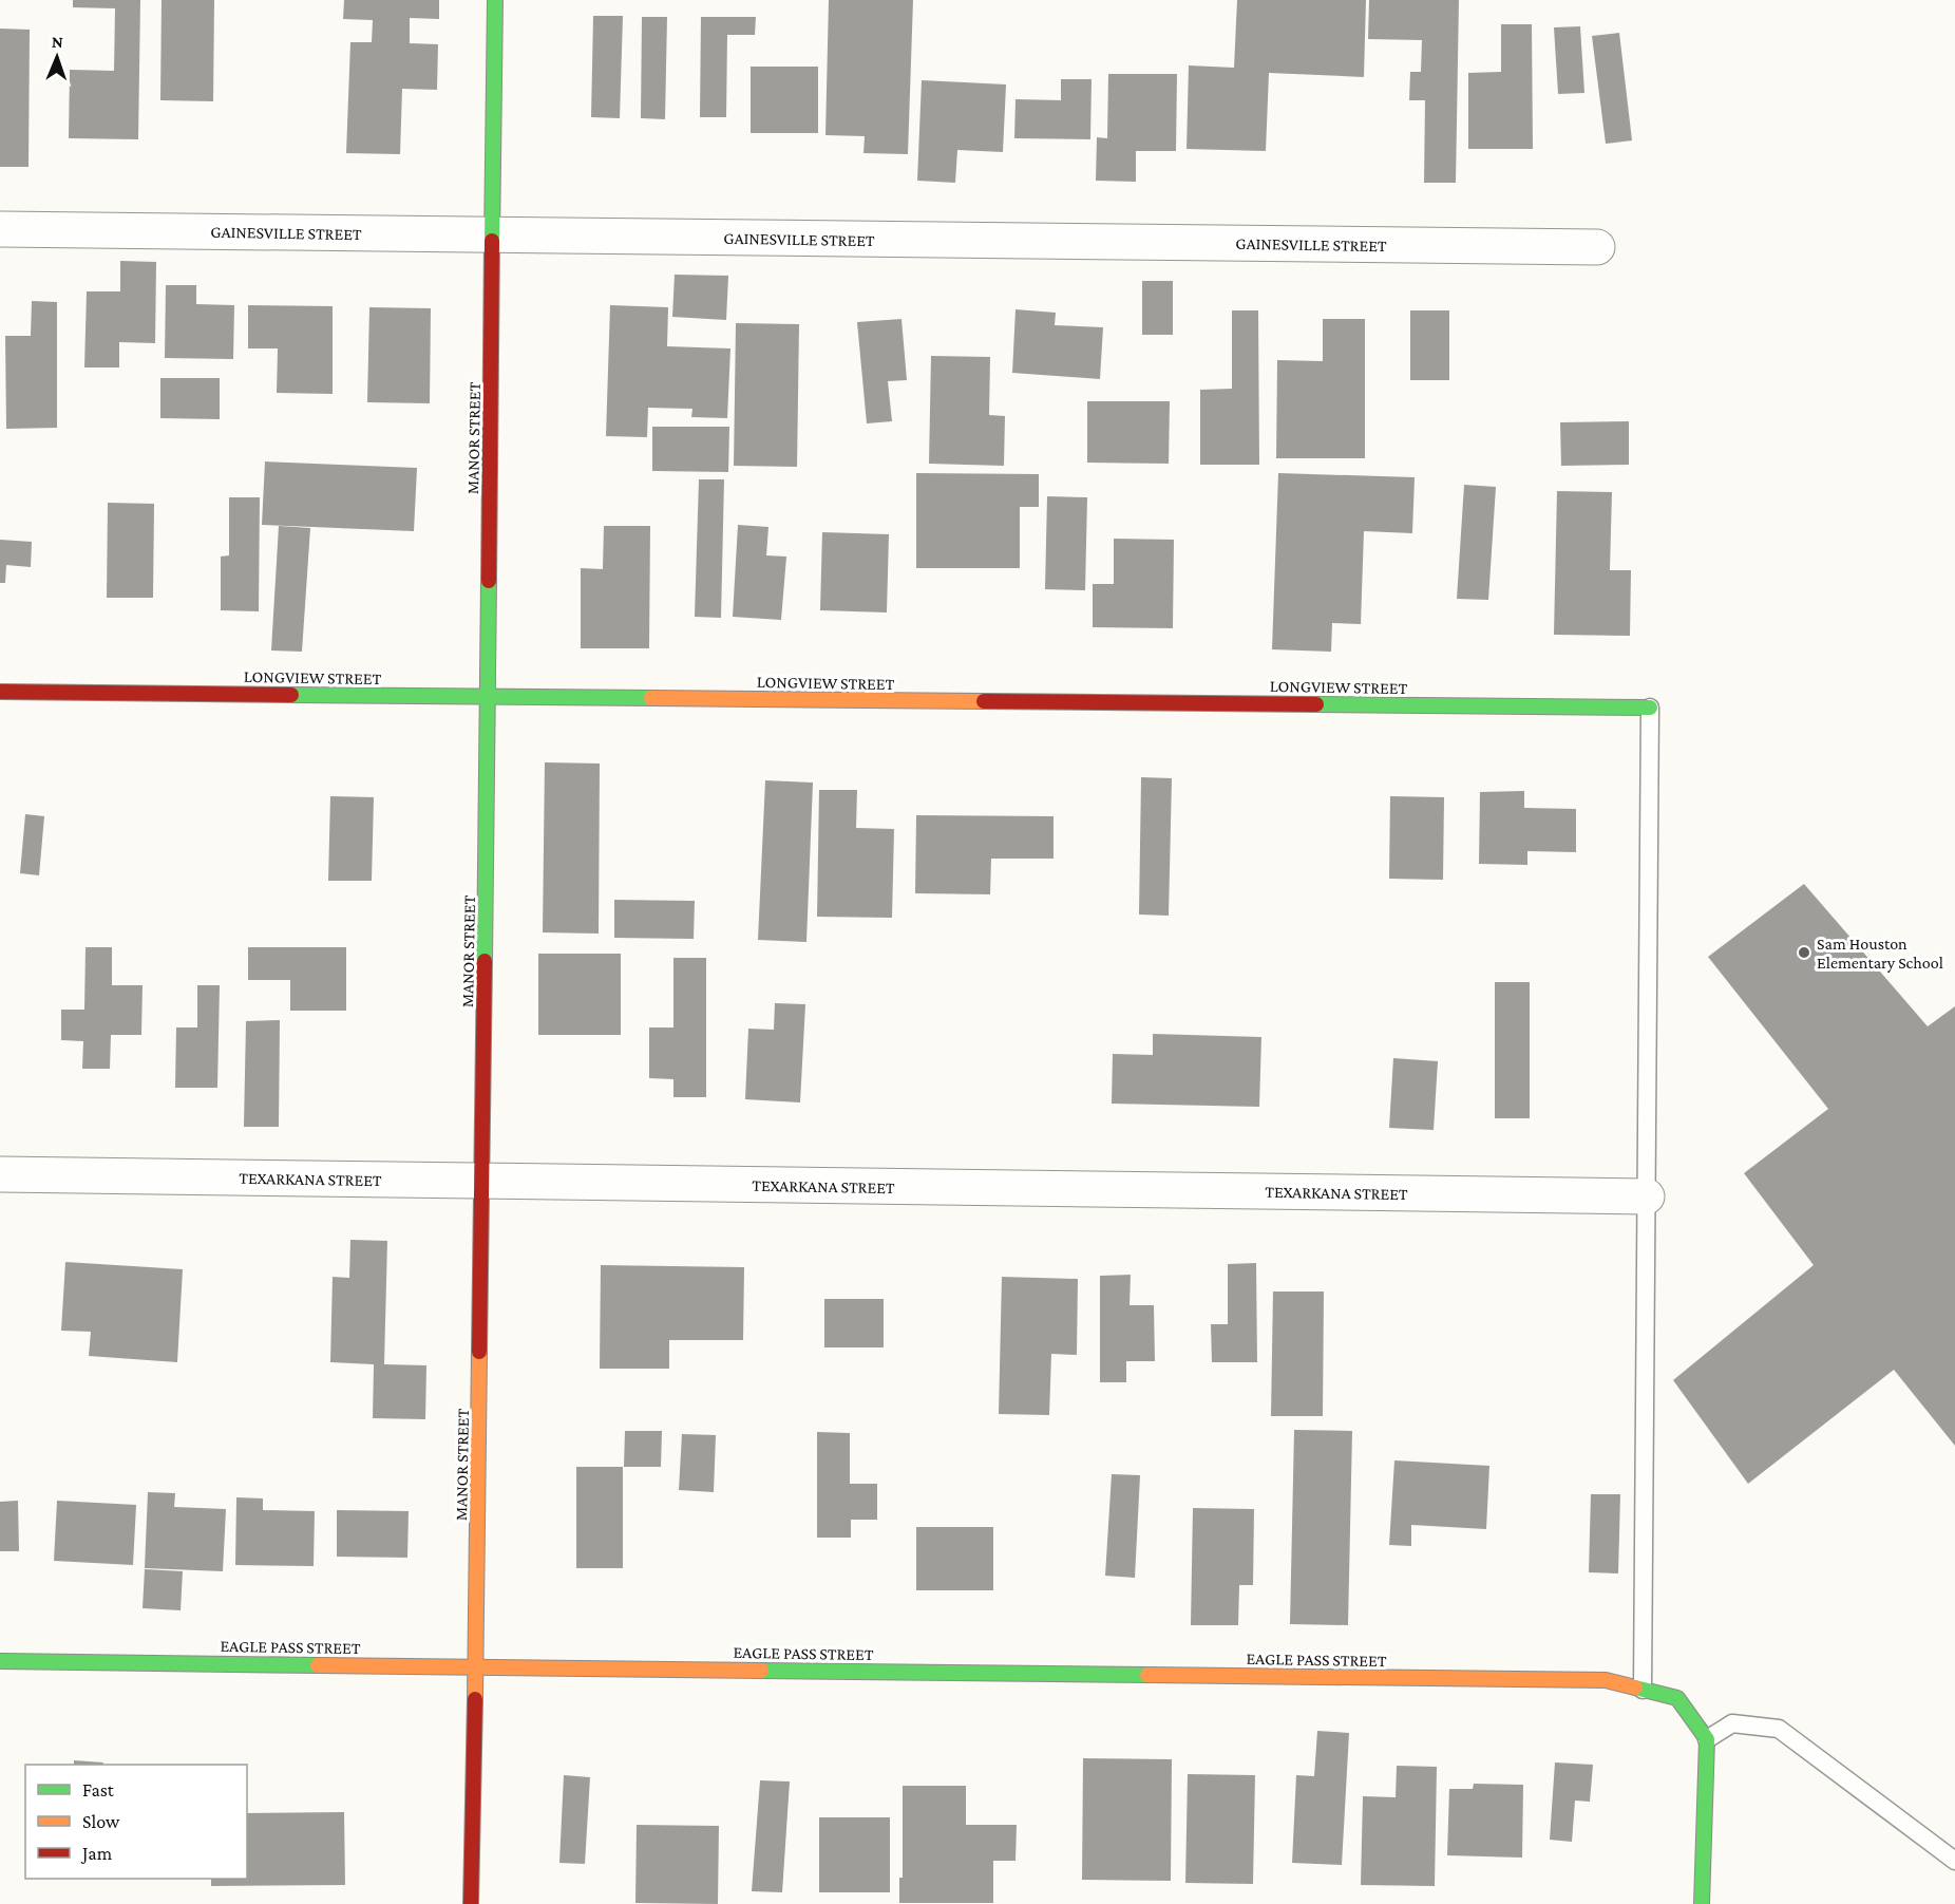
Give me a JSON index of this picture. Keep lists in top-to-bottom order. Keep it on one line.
{"streets":{"street":["GAINESVILLE STREET","MANOR STREET","LONGVIEW STREET","TEXARKANA STREET","EAGLE PASS STREET"]},"crossings":[["GAINESVILLE STREET","MANOR STREET"],["MANOR STREET","LONGVIEW STREET"],["MANOR STREET","TEXARKANA STREET"],["MANOR STREET","EAGLE PASS STREET"]],"places":["Sam Houston Elementary School"],"legend":["Fast","Slow","Jam"],"north":"top"}
